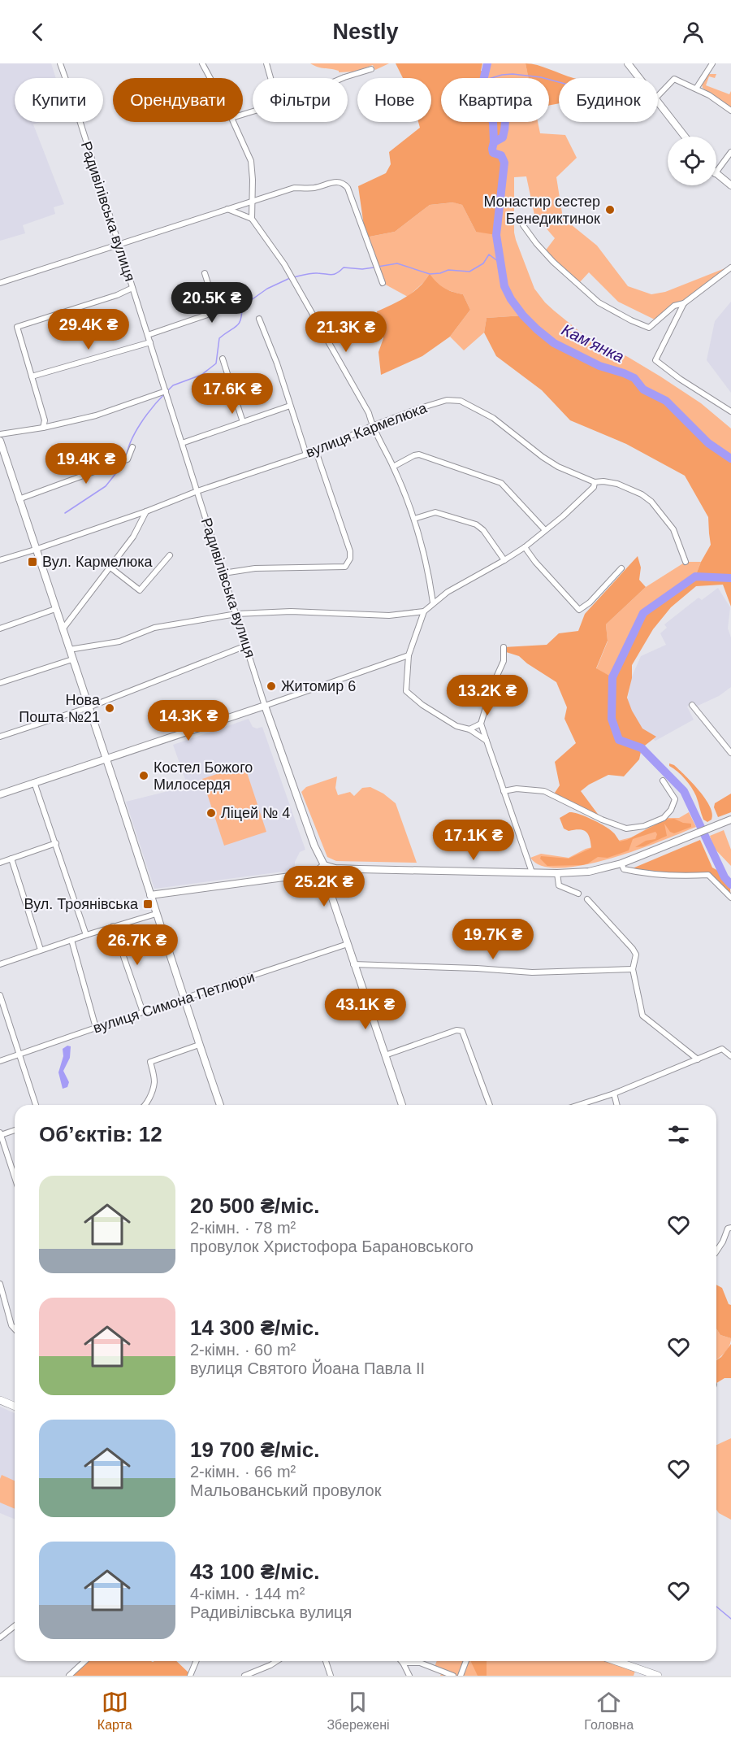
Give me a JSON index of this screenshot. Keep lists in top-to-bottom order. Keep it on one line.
{"streets":{"street":["Радивілівська вулиця","вулиця Кармелюка","вулиця Симона Петлюри"]},"crossings":[["Радивілівська вулиця","вулиця Кармелюка"],["Радивілівська вулиця","вулиця Симона Петлюри"]],"water":["Кам'янка"],"places":{"other":["Монастир сестер Бенедиктинок","Житомир 6","Нова Пошта №21","Костел Божого Милосердя","Ліцей № 4"],"transit":["Вул. Кармелюка","Вул. Троянівська"]},"page":{"header":"Nestly","chip":["Купити","Орендувати","Фільтри","Нове","Квартира","Будинок"],"price":["20.5K ₴","29.4K ₴","21.3K ₴","17.6K ₴","19.4K ₴","13.2K ₴","14.3K ₴","17.1K ₴","25.2K ₴","19.7K ₴","26.7K ₴","43.1K ₴"],"heading":"Об’єктів: 12","list":[{"name":"20 500 ₴/міс.","note":"2-кімн. · 78 m² · провулок Христофора Барановського"},{"name":"14 300 ₴/міс.","note":"2-кімн. · 60 m² · вулиця Святого Йоана Павла II"},{"name":"19 700 ₴/міс.","note":"2-кімн. · 66 m² · Мальованський провулок"},{"name":"43 100 ₴/міс.","note":"4-кімн. · 144 m² · Радивілівська вулиця"}],"tabs":["Карта","Збережені","Головна"]}}
